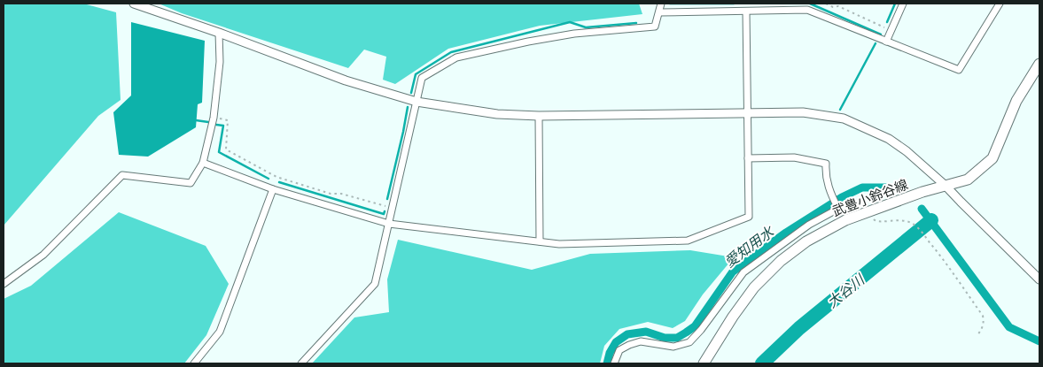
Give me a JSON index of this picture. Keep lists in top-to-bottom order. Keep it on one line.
{"streets":{"main road":["武豊小鈴谷線"]},"water":["愛知用水","大谷川"]}
